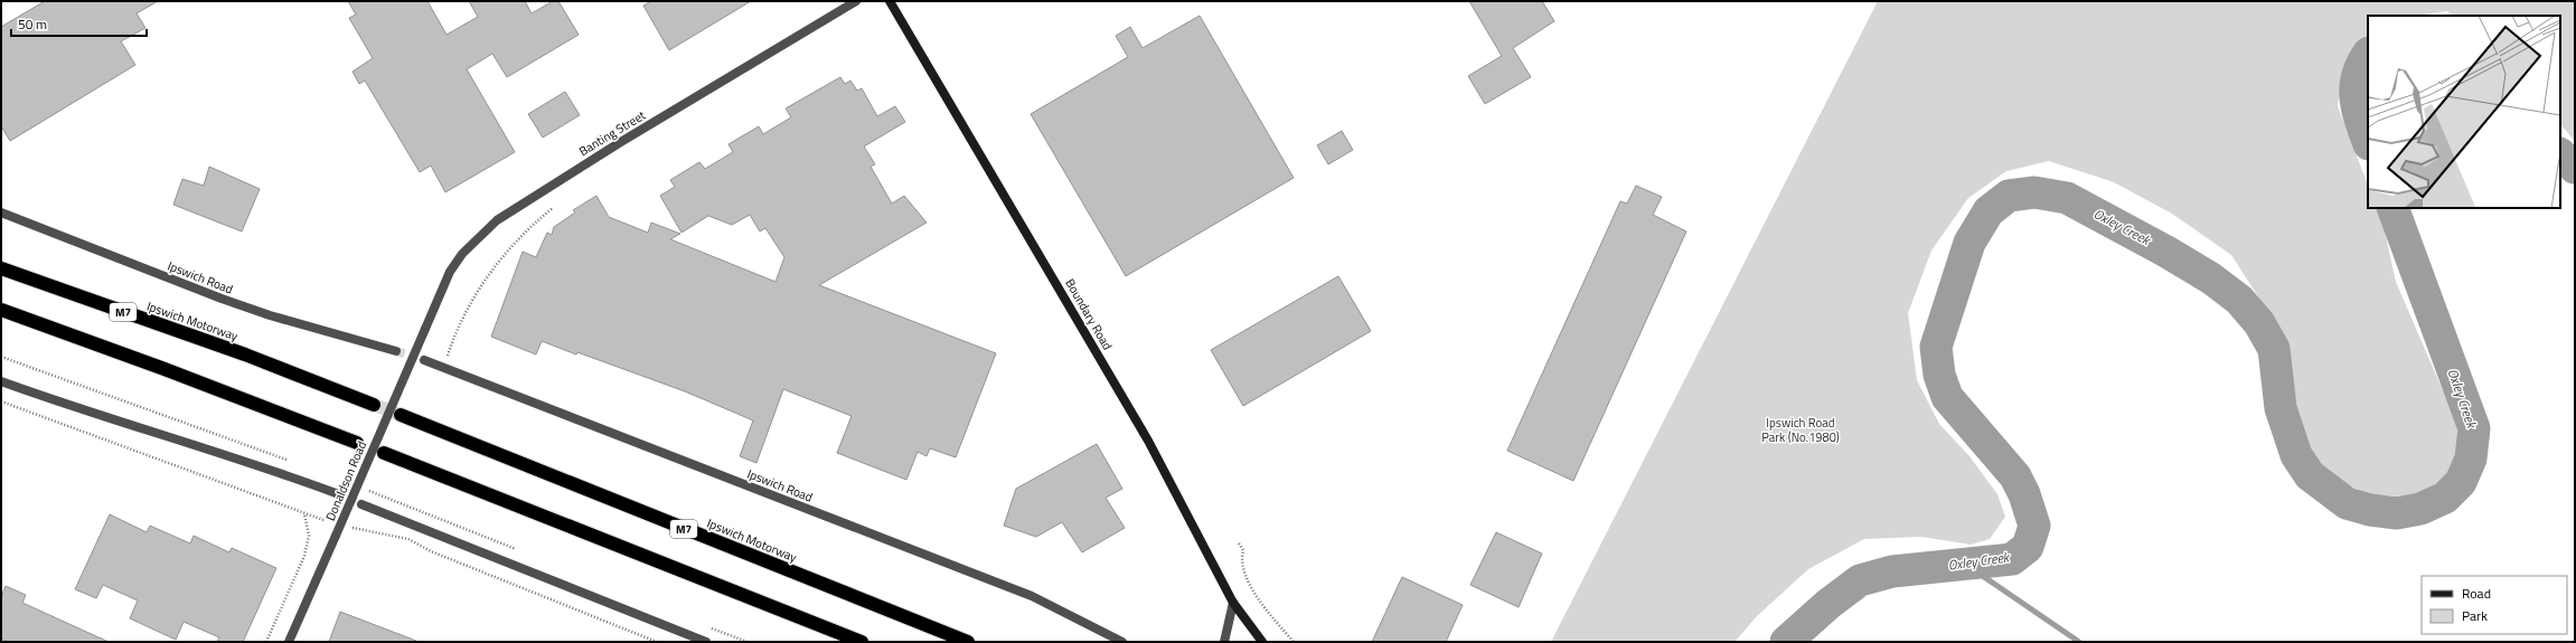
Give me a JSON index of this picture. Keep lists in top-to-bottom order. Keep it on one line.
{"streets":{"highway":["M7","Ipswich Motorway"],"main road":["Boundary Road"],"street":["Banting Street","Ipswich Road","Donaldson Road"]},"crossings":[["Banting Street","Donaldson Road"]],"water":["Oxley Creek"],"parks":["Ipswich Road Park (No.1980)"],"legend":["Road","Park"],"scale_bar":"50 m"}
